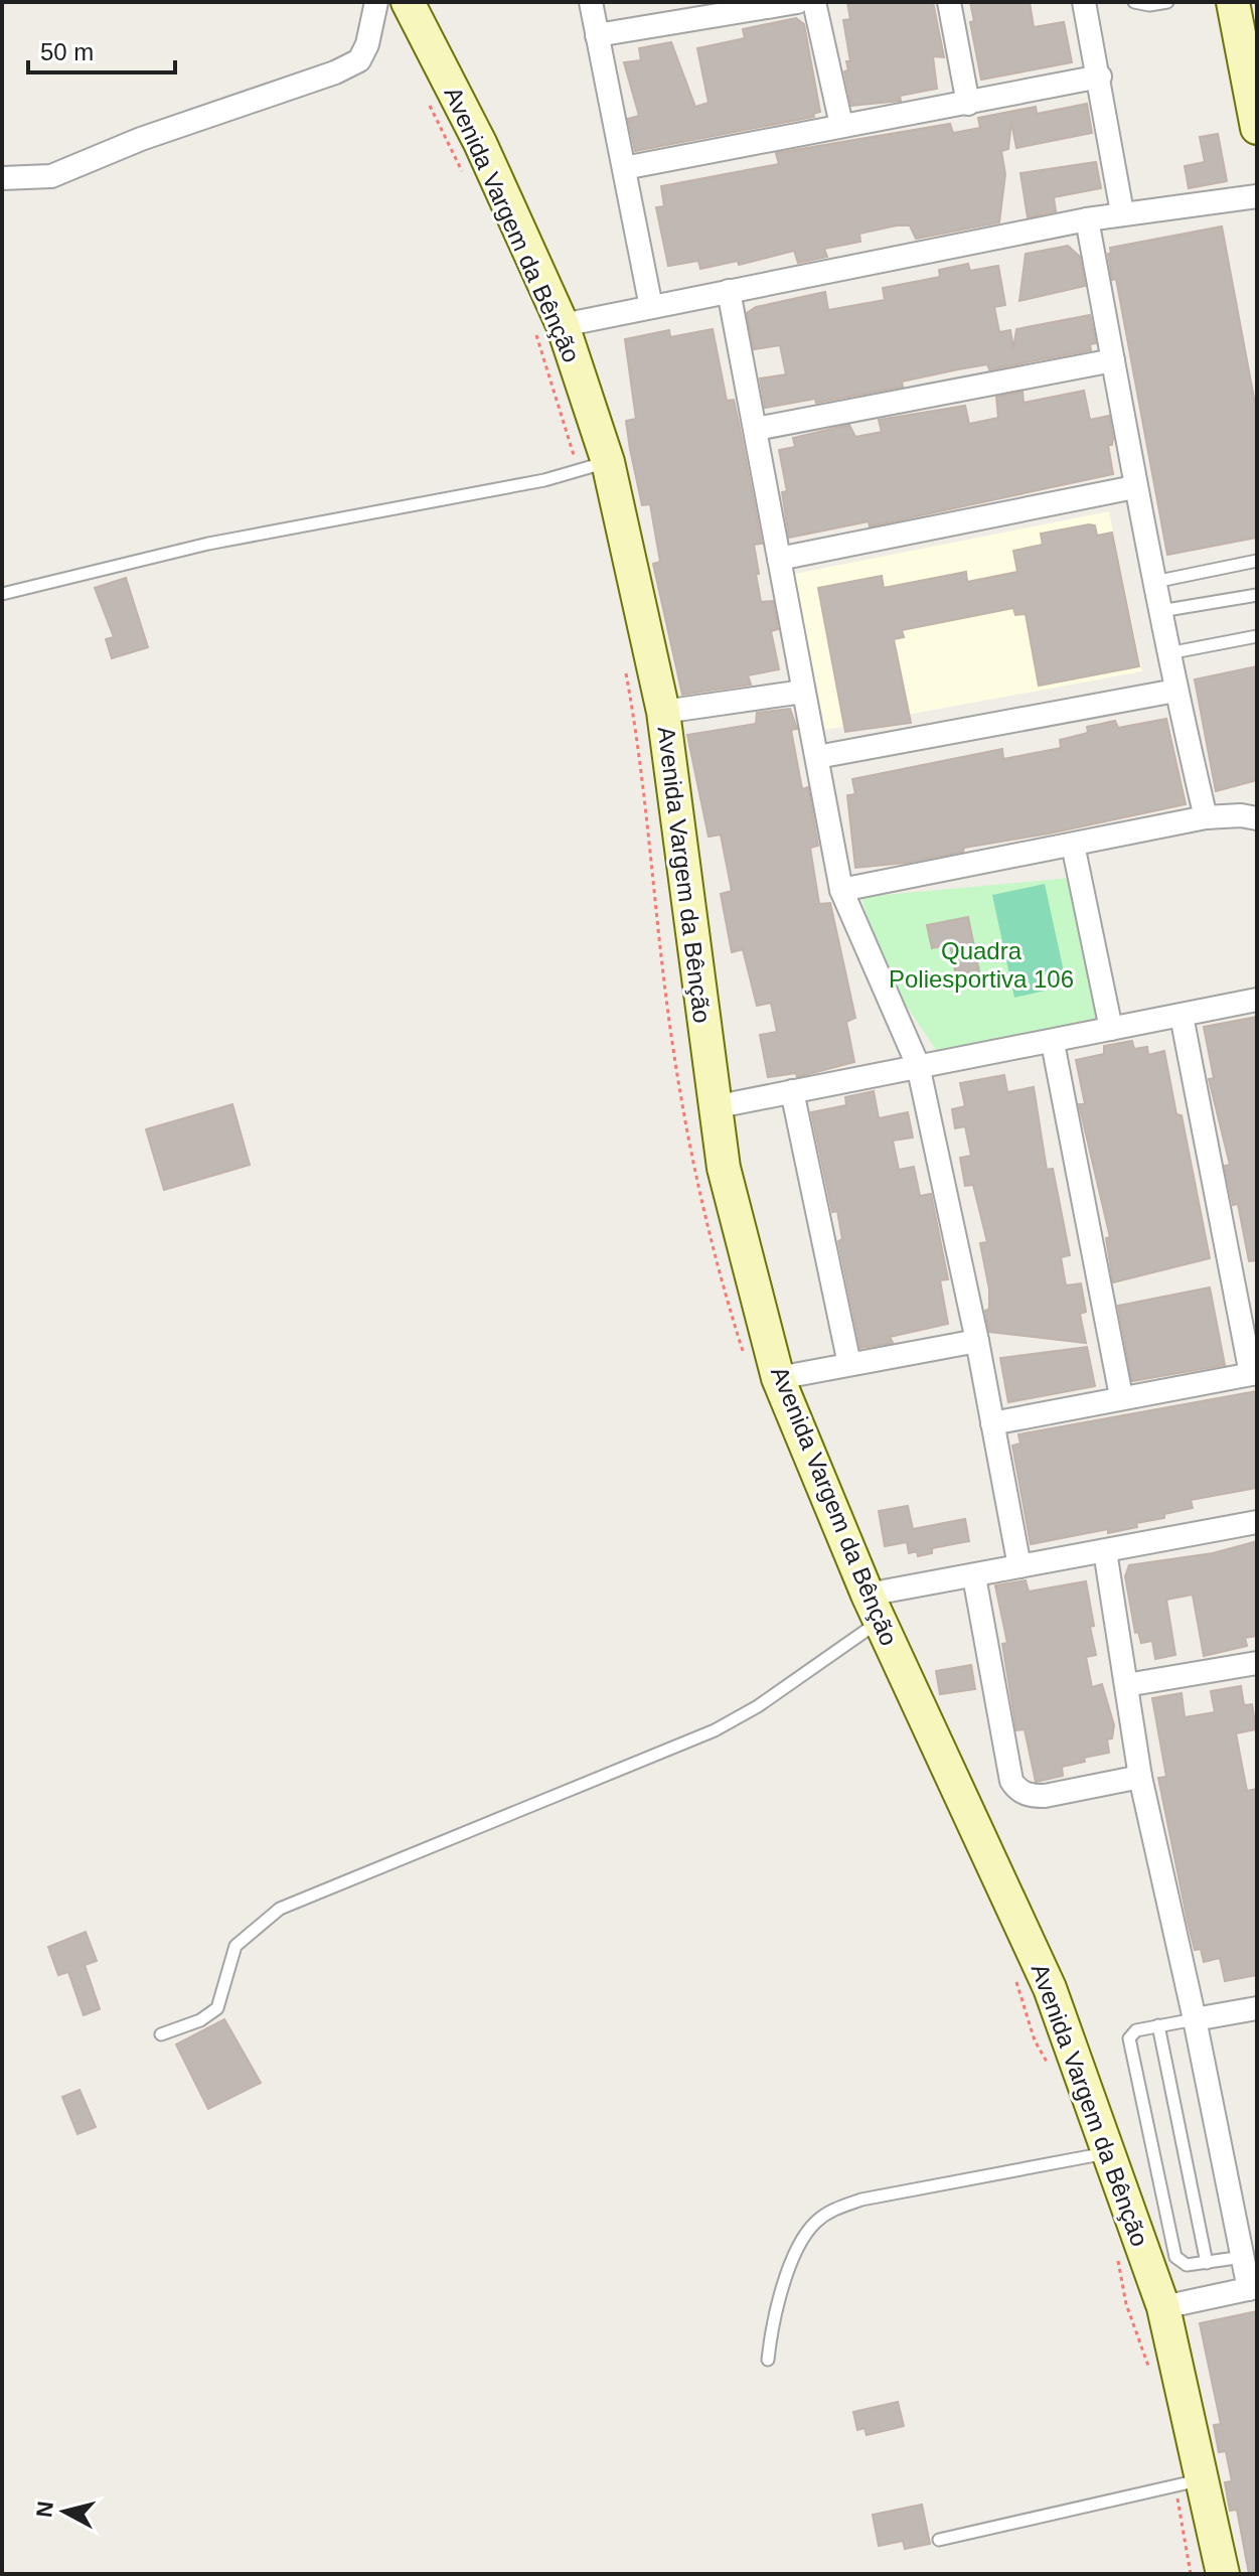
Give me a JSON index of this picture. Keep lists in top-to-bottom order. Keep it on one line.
{"streets":{"street":["Avenida Vargem da Bênção"]},"parks":["Quadra Poliesportiva 106"],"scale_bar":"50 m","north":"left"}
